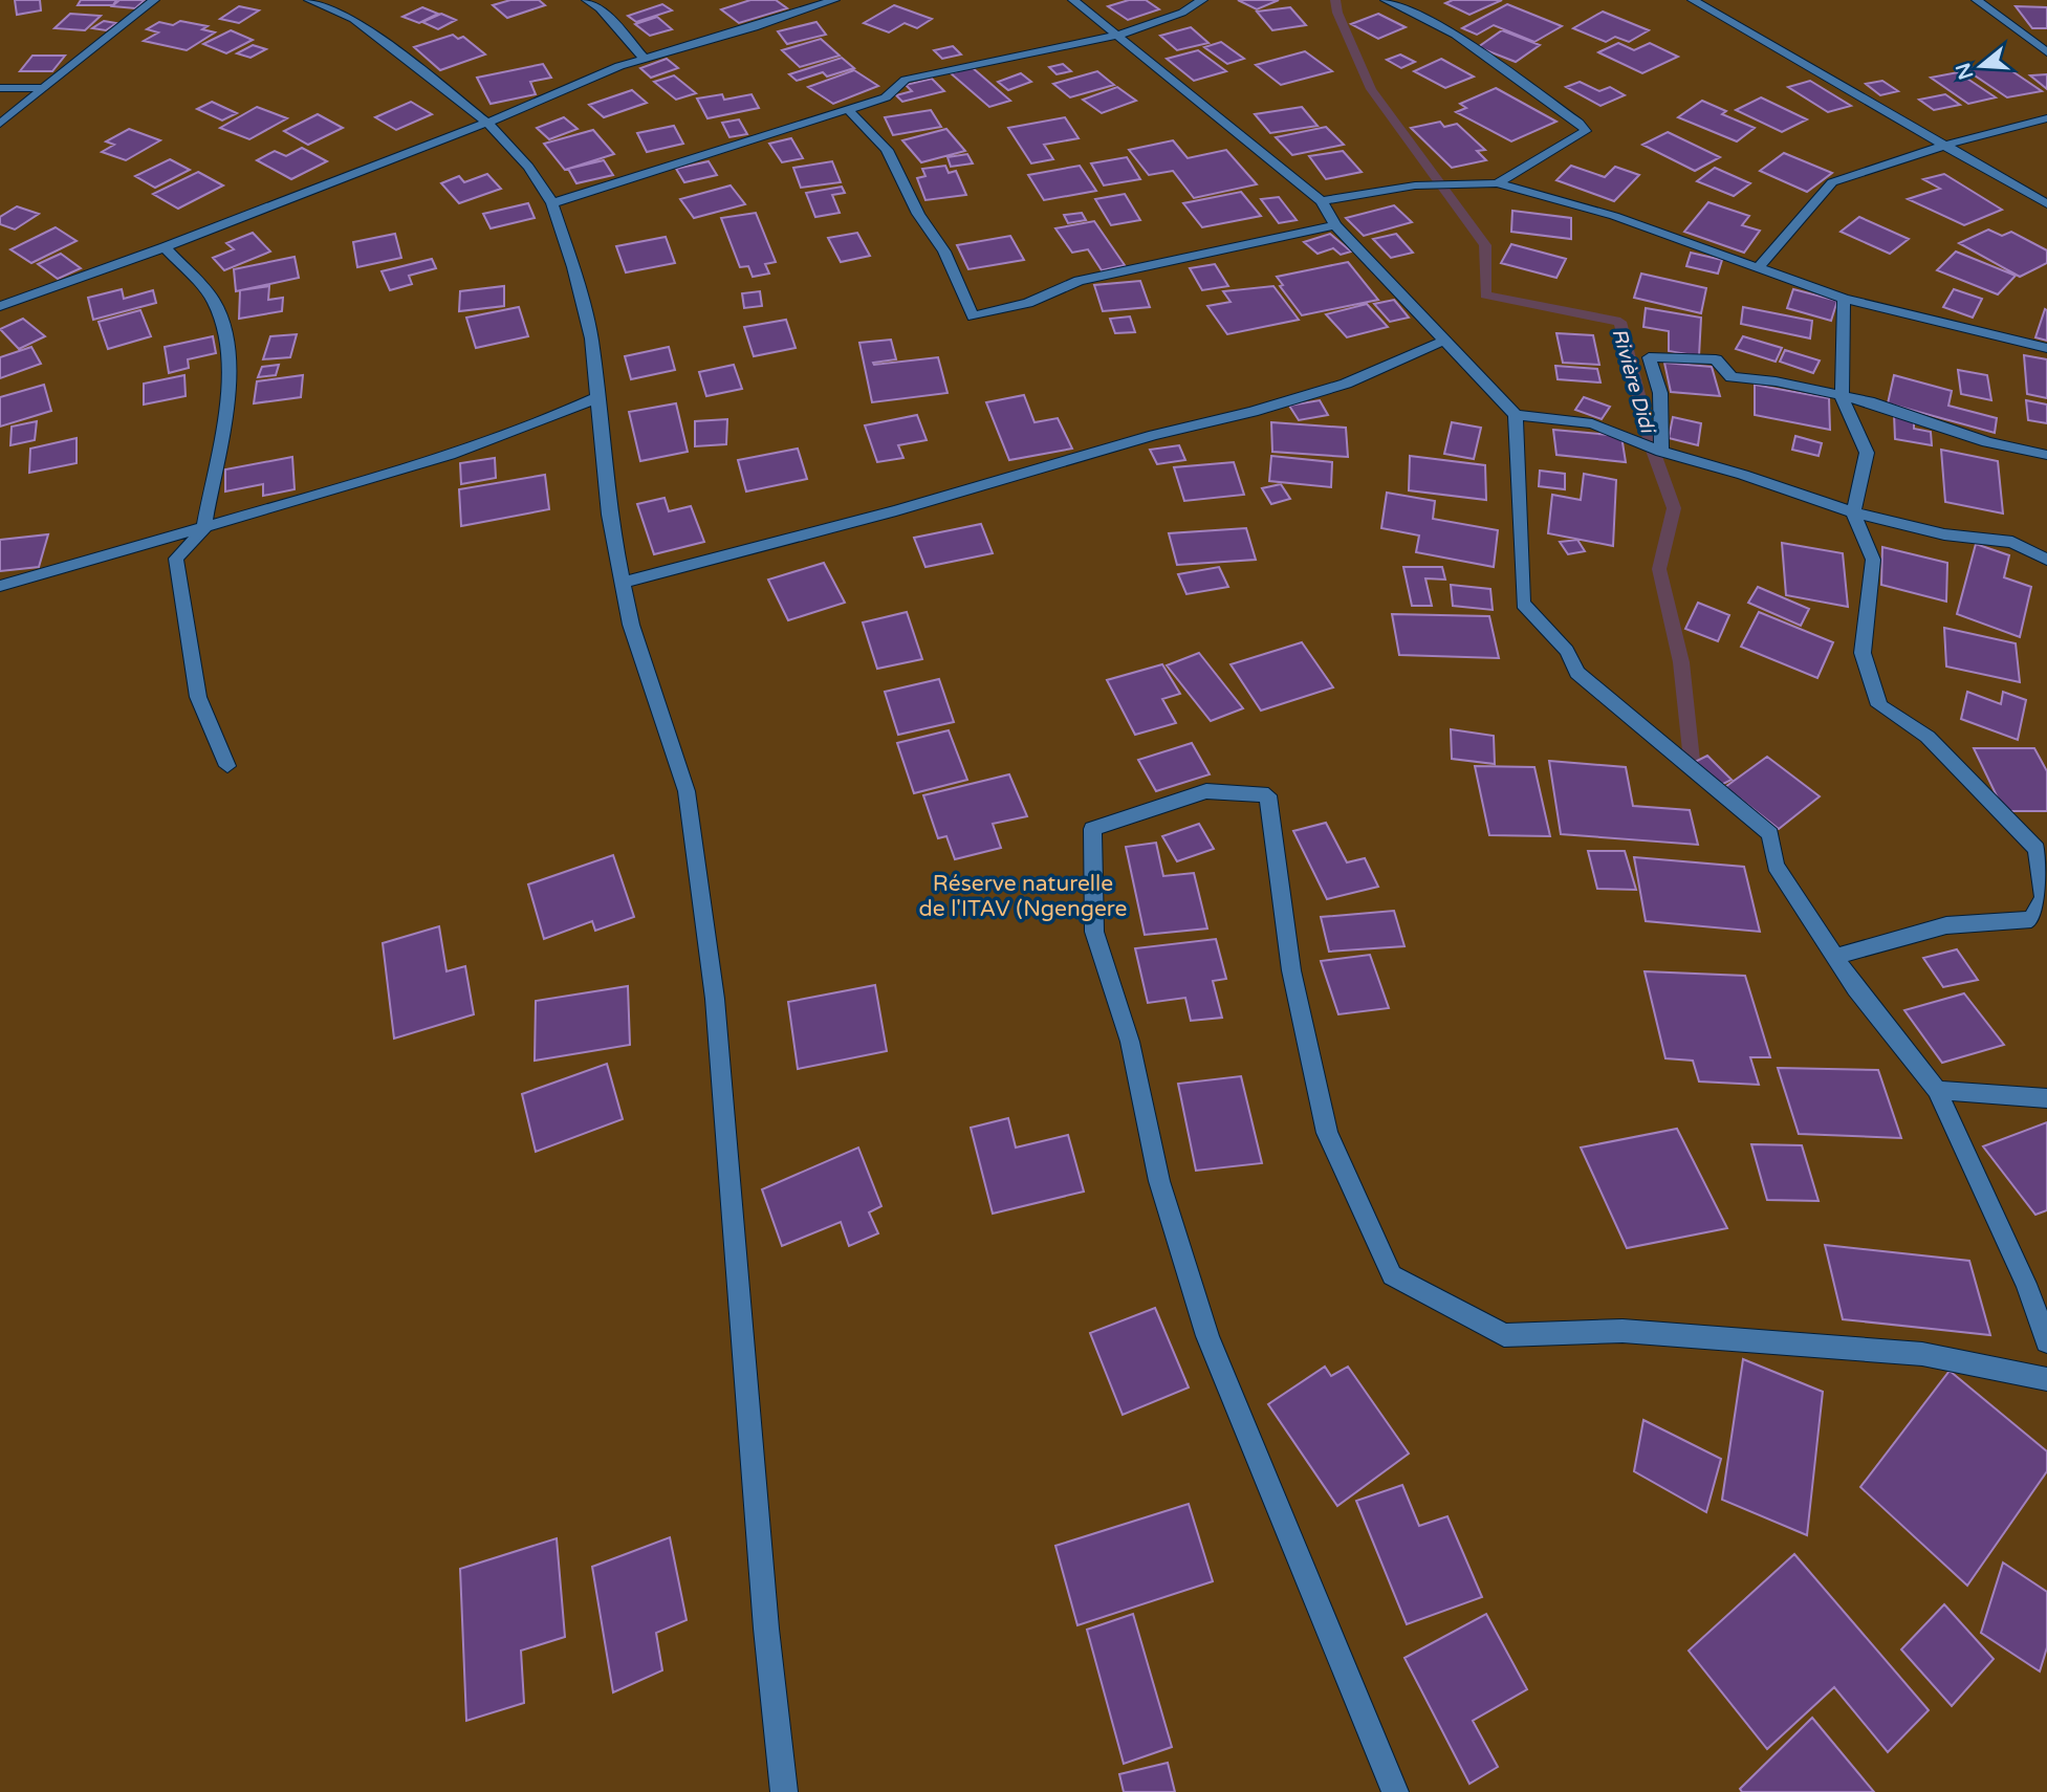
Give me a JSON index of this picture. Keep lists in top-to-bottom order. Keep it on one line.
{"water":["Rivière Didi"],"parks":["Réserve naturelle de l'ITAV (Ngengere"],"north":"left"}
